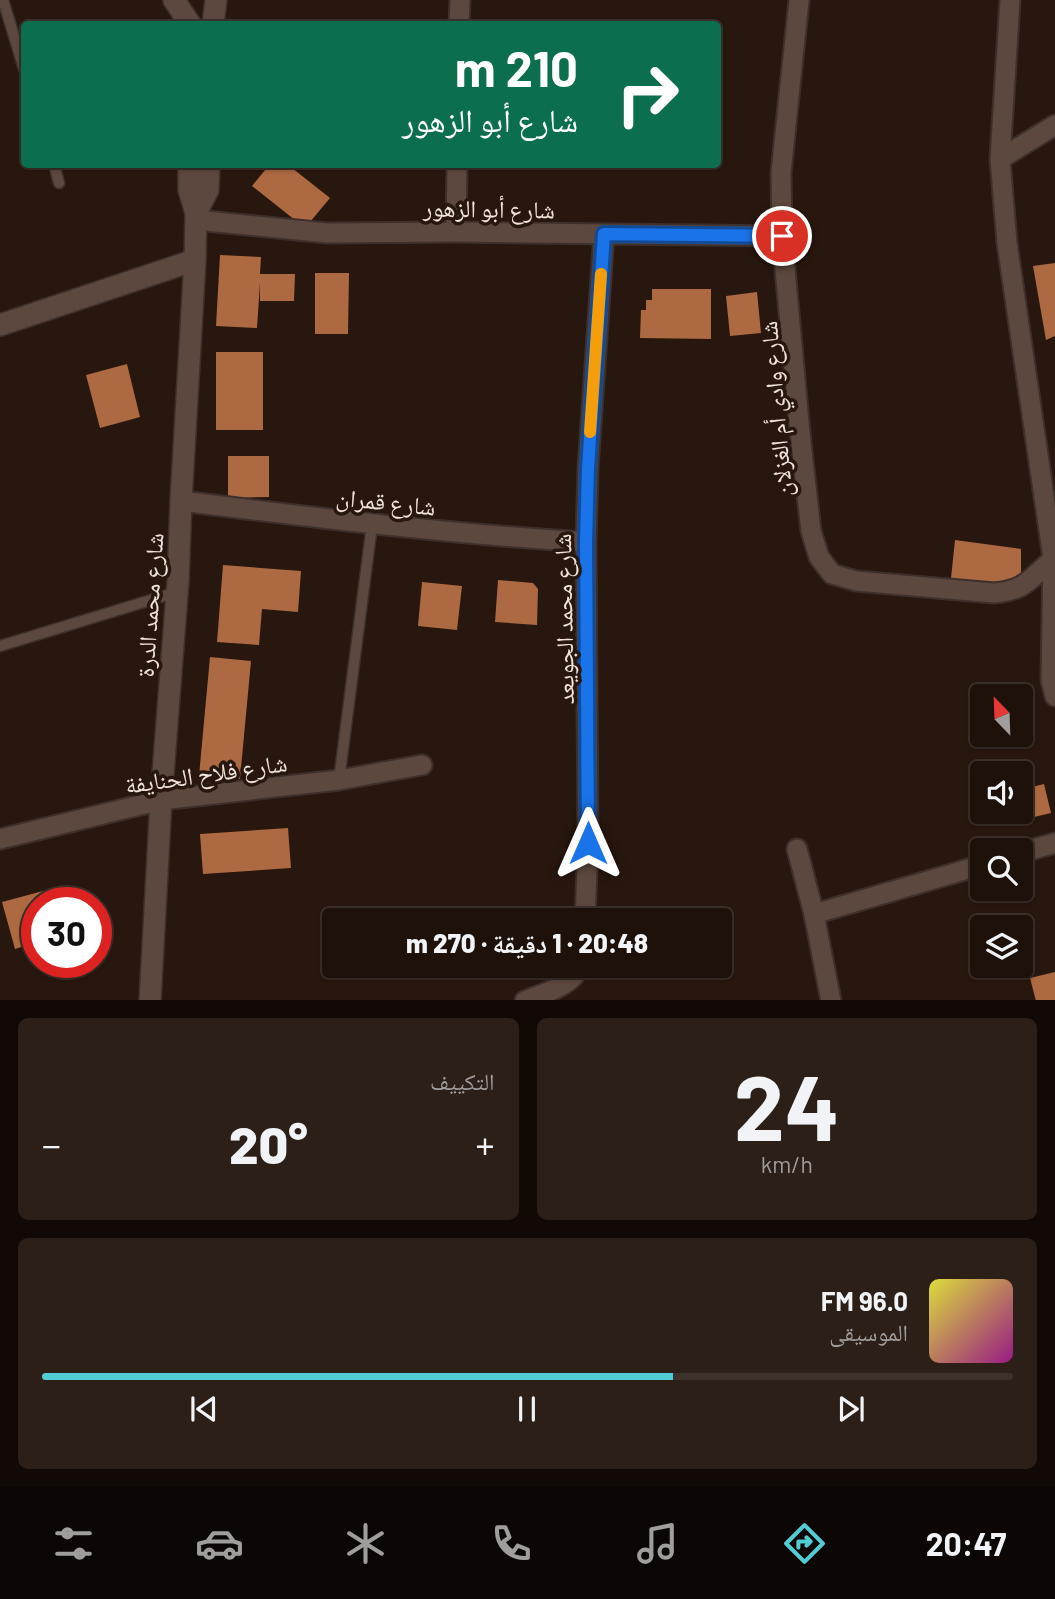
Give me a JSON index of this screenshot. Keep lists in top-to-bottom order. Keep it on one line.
{"streets":{"street":["شارع أبو الزهور","شارع وادي أم الغزلان","شارع قمران","شارع محمد الدرة","شارع محمد الجويعد","شارع فلاح الحنايفة"]},"crossings":[["شارع أبو الزهور","شارع وادي أم الغزلان"],["شارع أبو الزهور","شارع محمد الدرة"],["شارع أبو الزهور","شارع محمد الجويعد"],["شارع قمران","شارع محمد الدرة"],["شارع قمران","شارع محمد الجويعد"],["شارع محمد الدرة","شارع فلاح الحنايفة"]],"north":"top left","page":{"turn":["210 m","شارع أبو الزهور"],"limit":"30","trip":"20:48 · 1 دقيقة · 270 m","tile":[["24","km/h"],"التكييف"],"heat":["−","20°","+"],"song":["96.0 FM","الموسيقى"],"tabs":"20:47"}}
